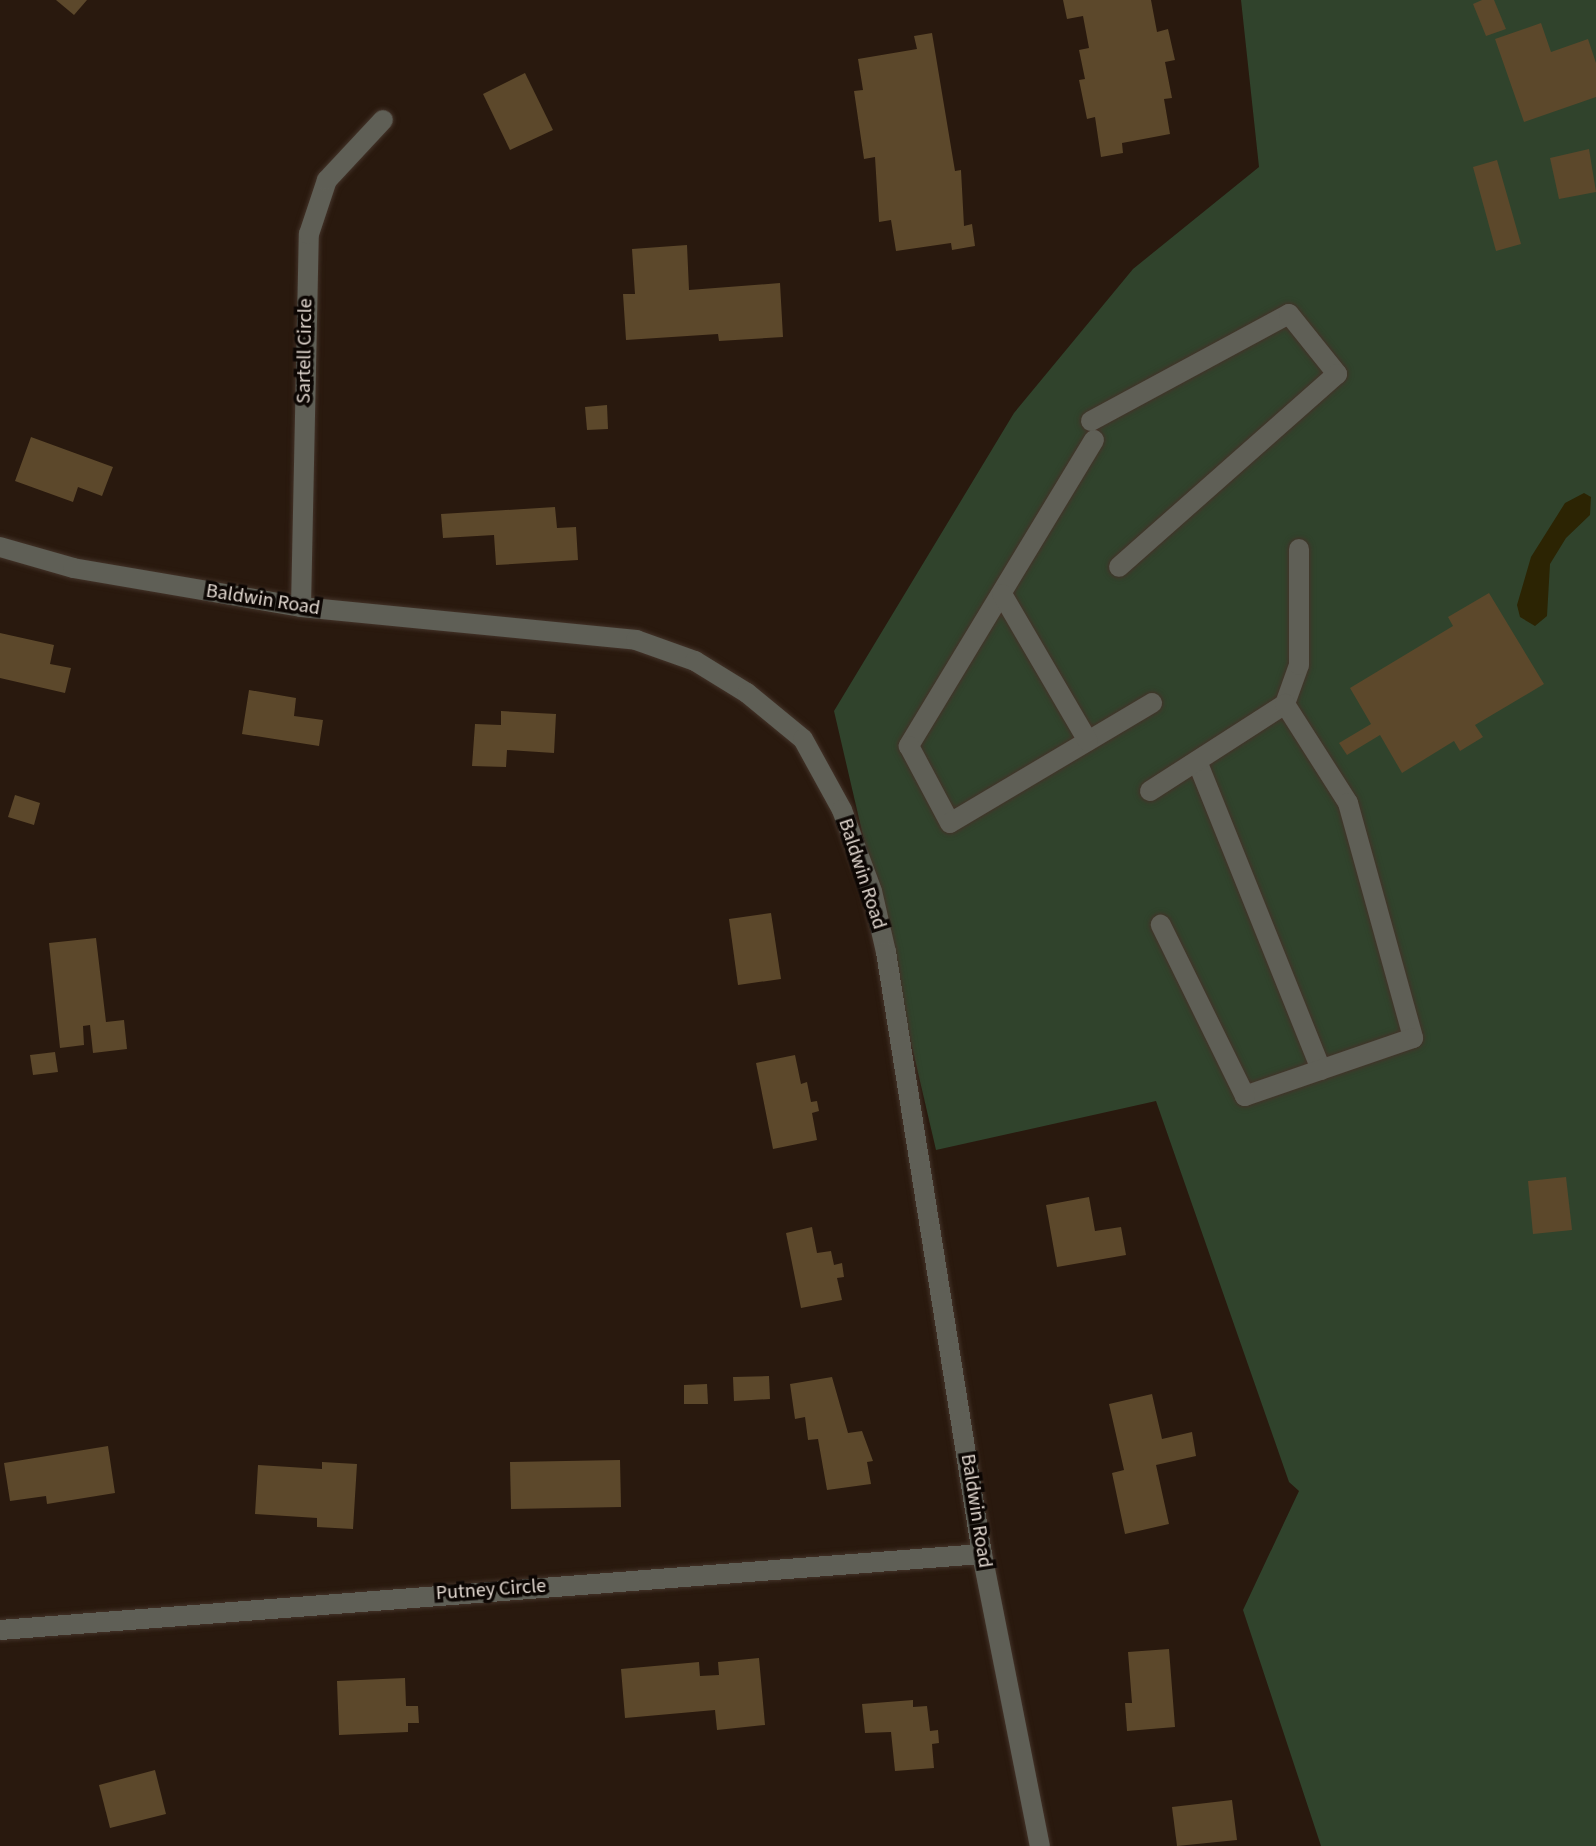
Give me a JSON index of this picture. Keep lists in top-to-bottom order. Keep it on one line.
{"streets":{"street":["Sartell Circle","Baldwin Road","Putney Circle"]},"crossings":[["Sartell Circle","Baldwin Road"],["Baldwin Road","Putney Circle"]]}
